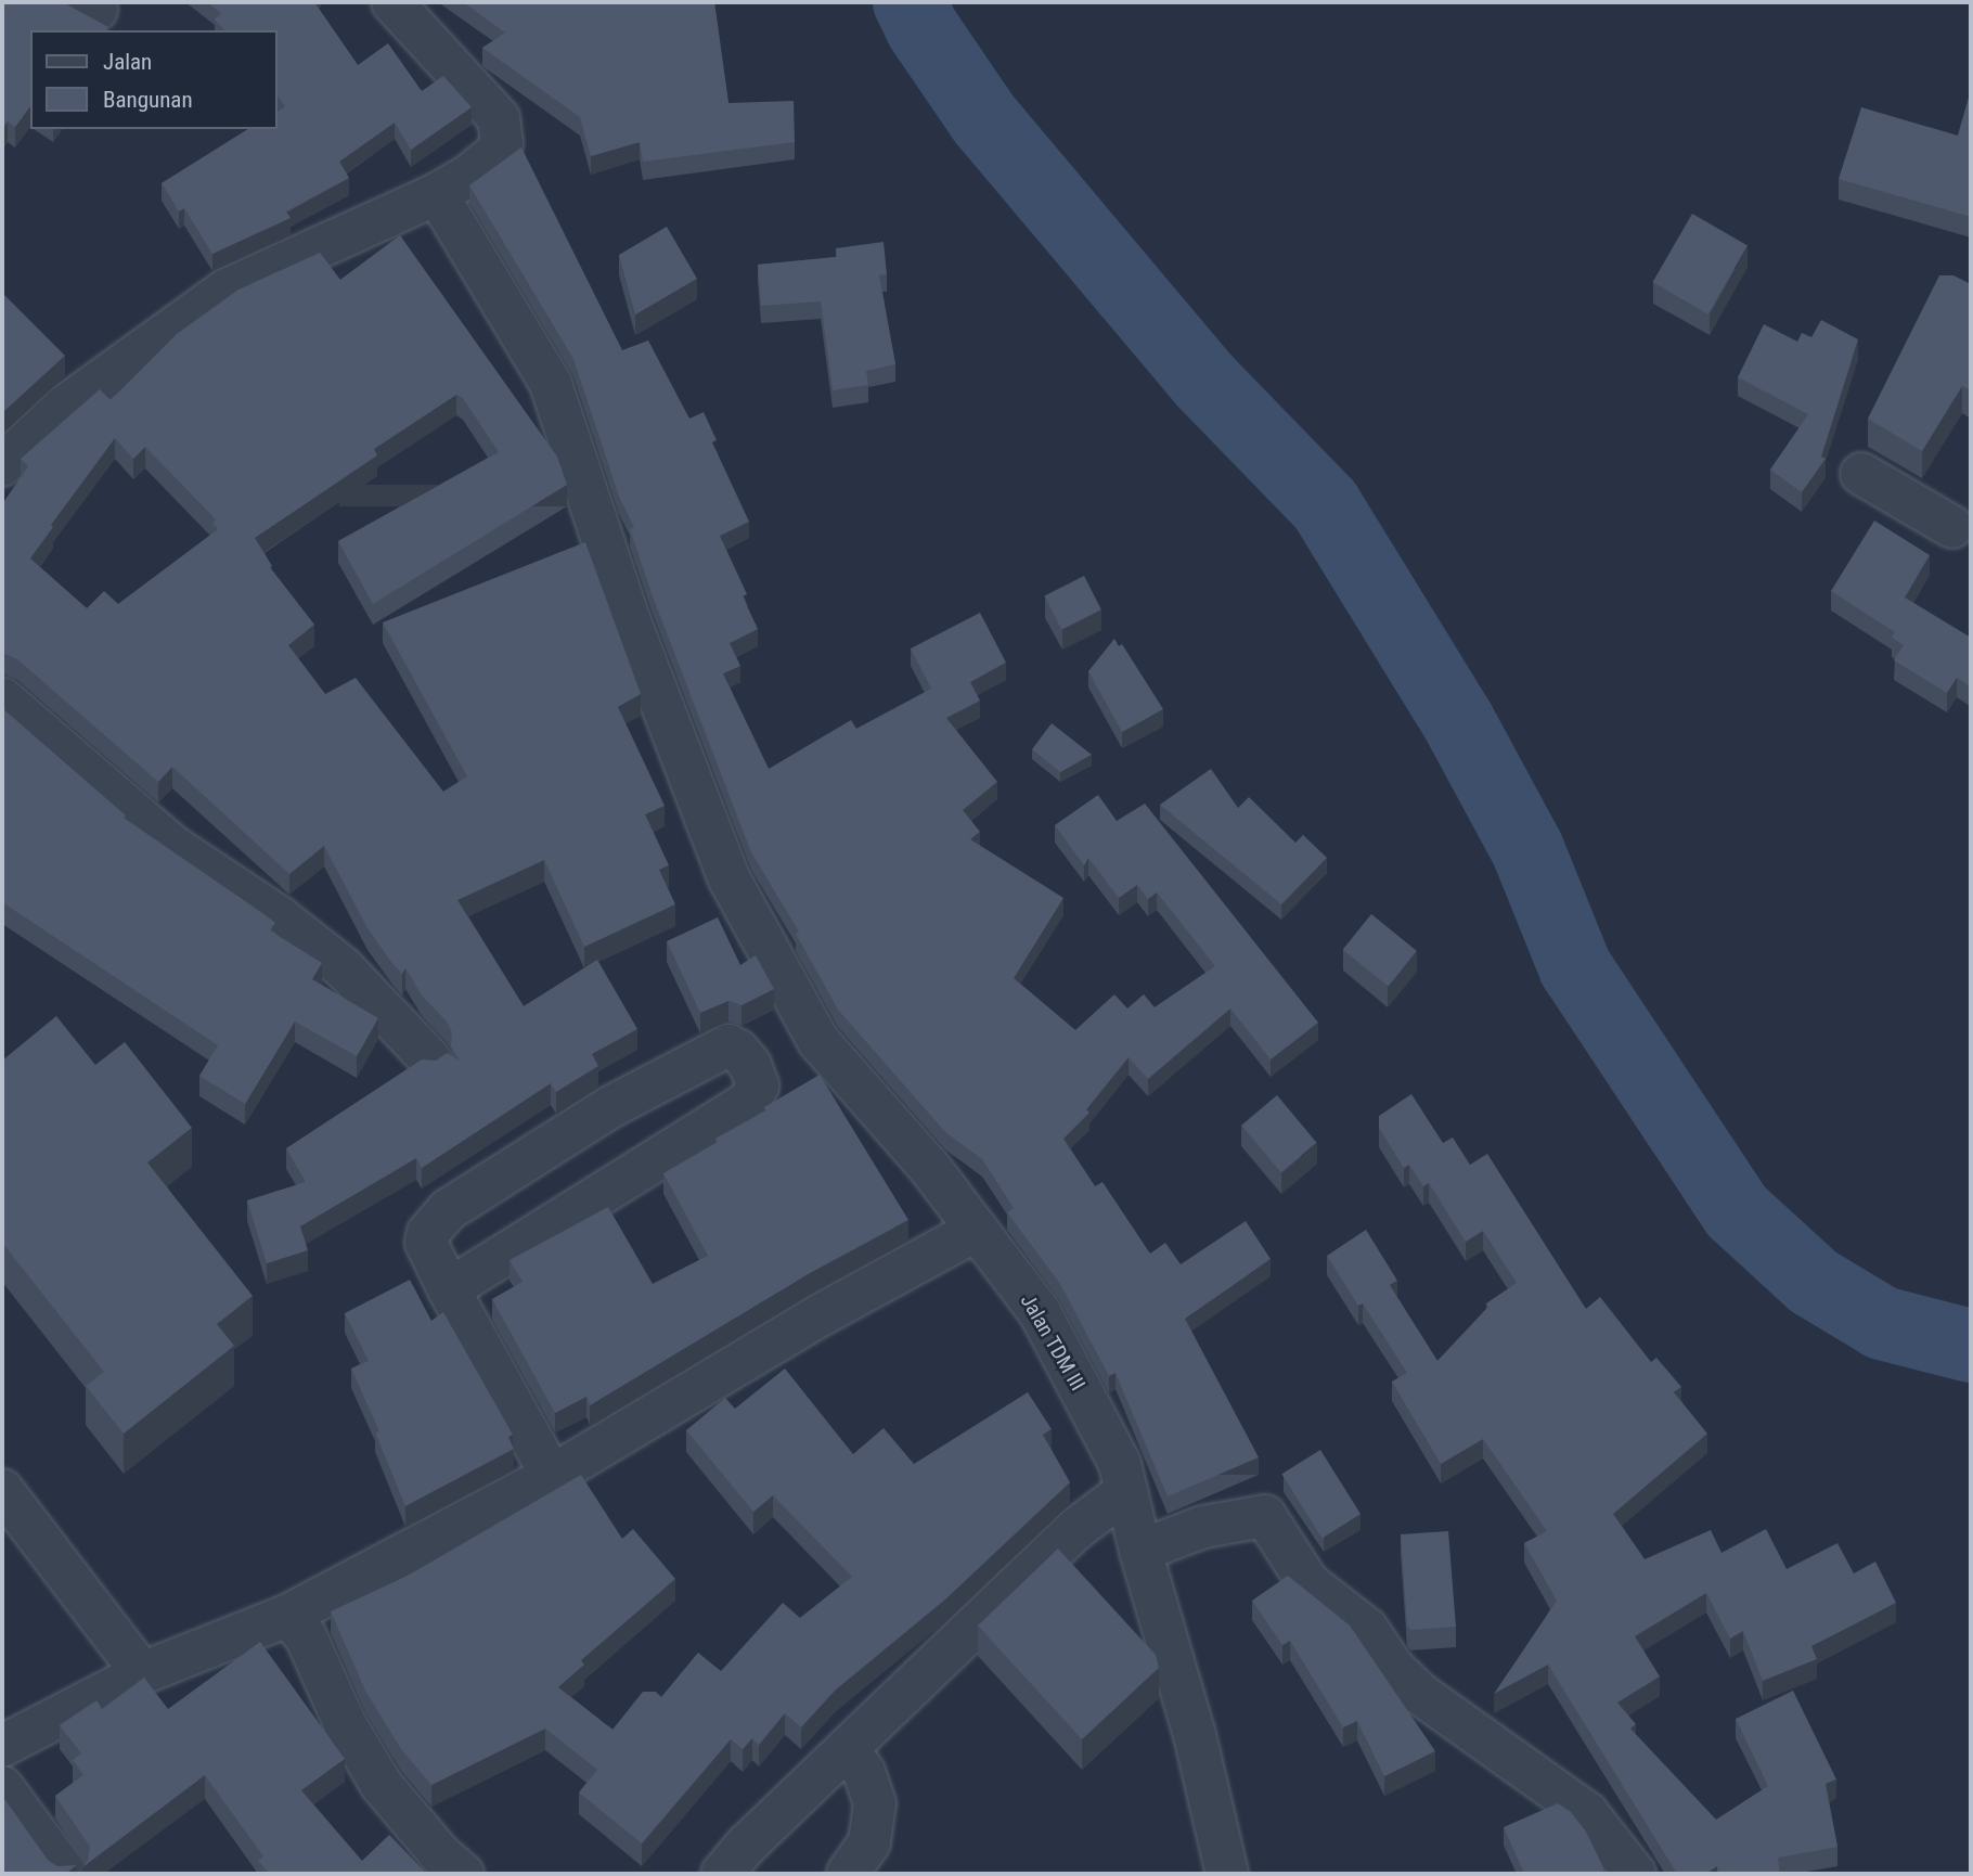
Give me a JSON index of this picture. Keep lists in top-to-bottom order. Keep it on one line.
{"streets":{"street":["Jalan TDM III"]},"legend":["Jalan","Bangunan"]}
